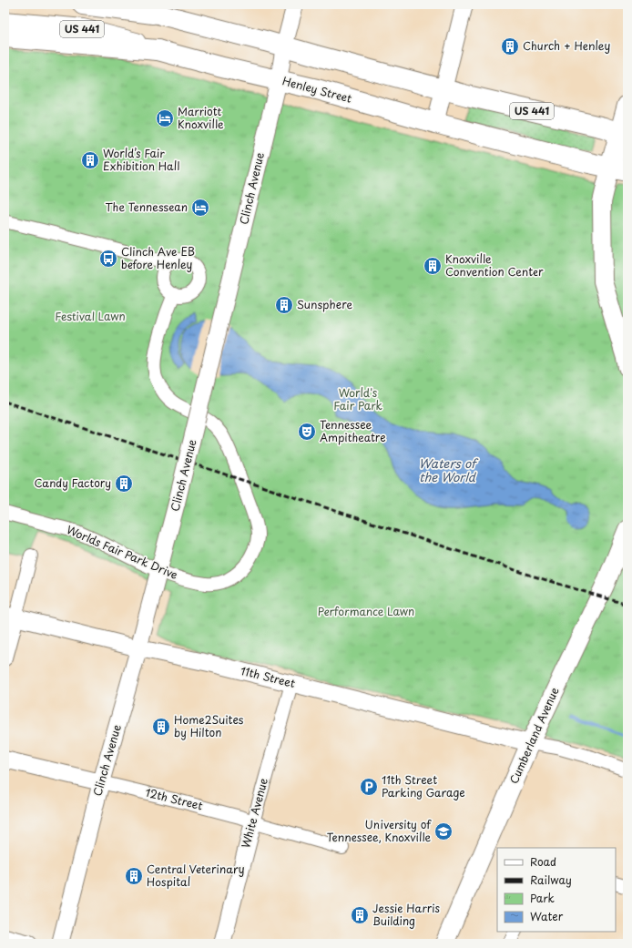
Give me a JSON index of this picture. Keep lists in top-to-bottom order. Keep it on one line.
{"streets":{"main road":["US 441","Henley Street","Cumberland Avenue"],"street":["Clinch Avenue","Worlds Fair Park Drive","11th Street","12th Street","White Avenue"]},"crossings":[["US 441","Clinch Avenue"],["Henley Street","Clinch Avenue"],["Clinch Avenue","Worlds Fair Park Drive"],["Clinch Avenue","11th Street"],["Clinch Avenue","12th Street"],["11th Street","Cumberland Avenue"],["11th Street","White Avenue"],["12th Street","White Avenue"]],"water":["Waters of the World"],"parks":["Festival Lawn","World's Fair Park","Performance Lawn"],"places":{"building":["Church + Henley","World’s Fair Exhibition Hall","Knoxville Convention Center","Sunsphere","Candy Factory","Home2Suites by Hilton","Central Veterinary Hospital","Jessie Harris Building"],"hotel":["Marriott Knoxville","The Tennessean"],"bus stop":["Clinch Ave EB before Henley"],"theatre":["Tennessee Ampitheatre"],"parking":["11th Street Parking Garage"],"school or university":["University of Tennessee, Knoxville"]},"legend":["Road","Railway","Park","Water"]}
